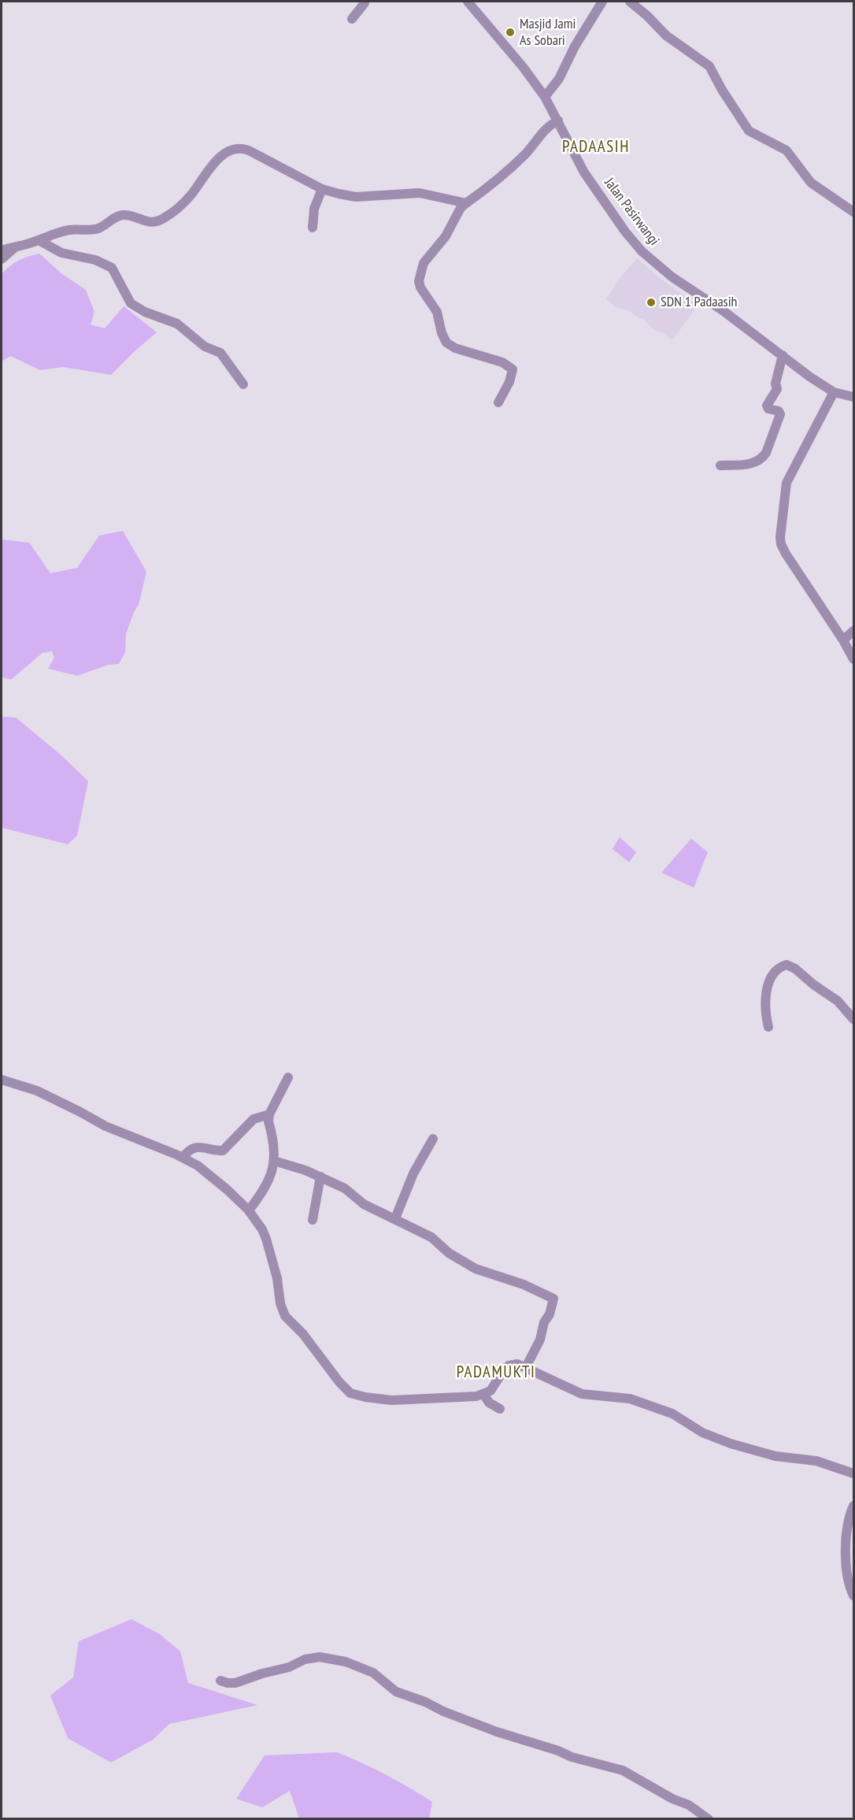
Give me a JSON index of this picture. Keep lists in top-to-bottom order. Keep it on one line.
{"streets":{"street":["Jalan Pasirwangi"]},"districts":["PADAASIH","PADAMUKTI"],"places":["Masjid Jami As Sobari","SDN 1 Padaasih"]}
